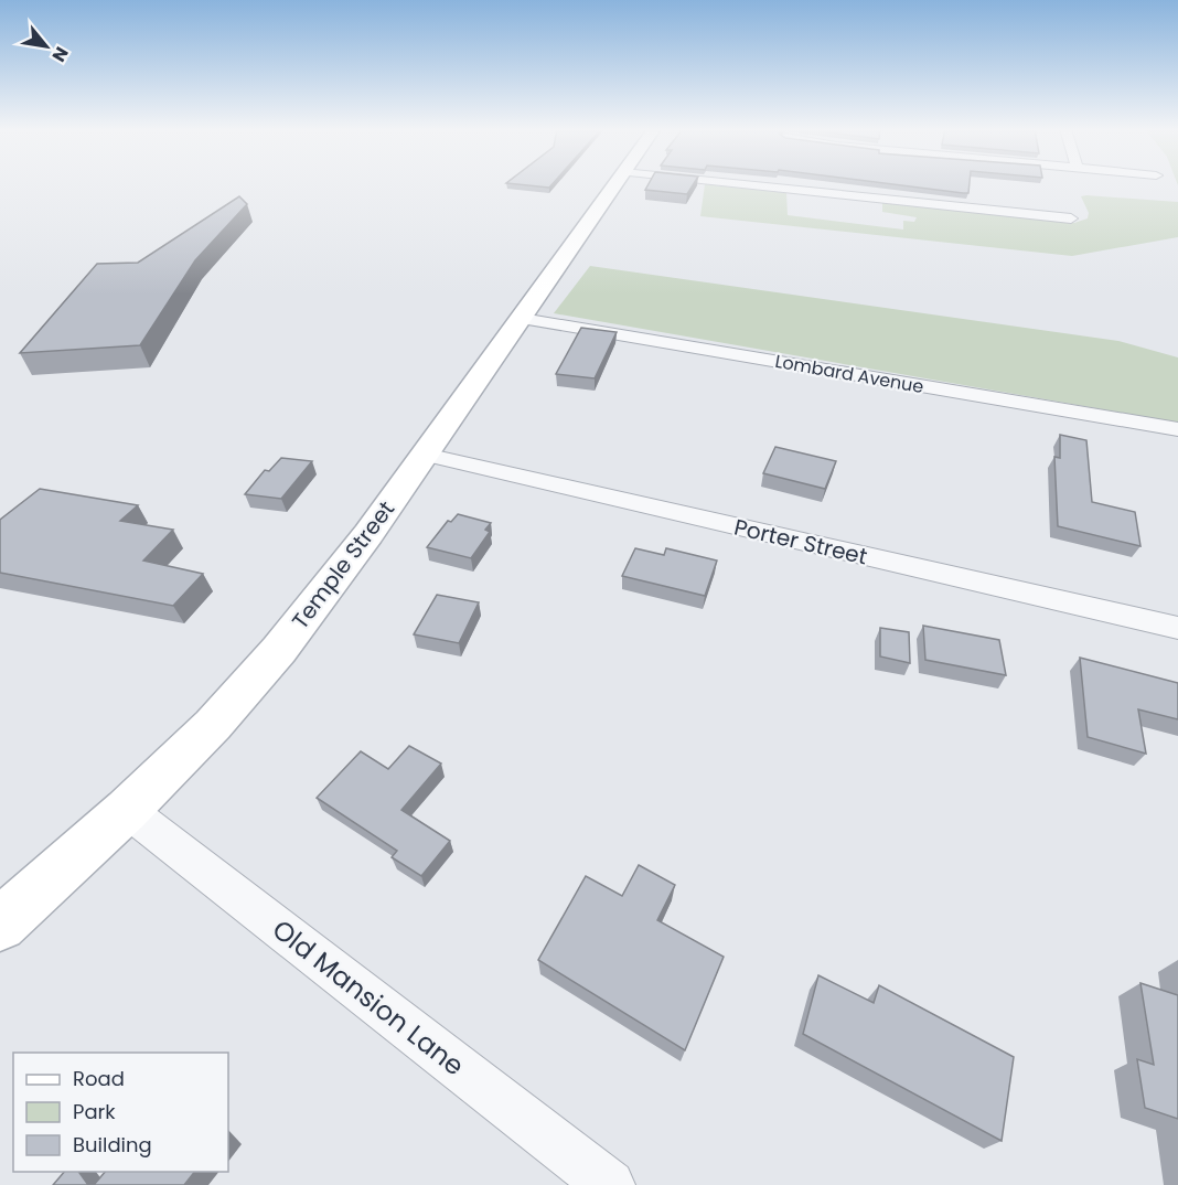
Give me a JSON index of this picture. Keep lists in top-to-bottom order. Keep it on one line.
{"streets":{"main road":["Temple Street"],"street":["Lombard Avenue","Porter Street","Old Mansion Lane"]},"crossings":[["Lombard Avenue","Temple Street"],["Porter Street","Temple Street"],["Temple Street","Old Mansion Lane"]],"legend":["Road","Park","Building"],"north":"bottom right"}
